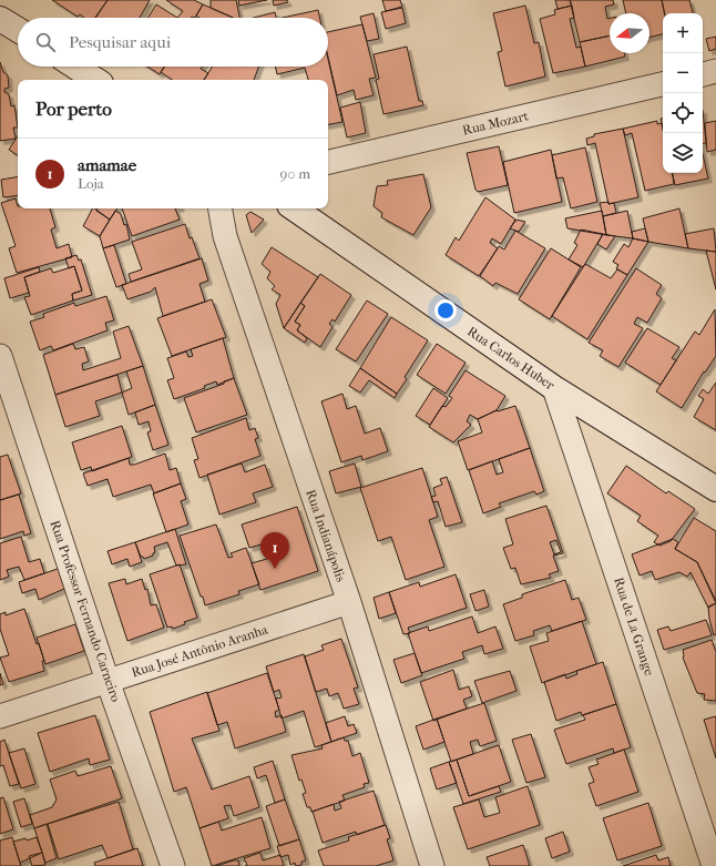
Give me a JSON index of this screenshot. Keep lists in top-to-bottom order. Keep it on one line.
{"streets":{"main road":["Rua Carlos Huber"],"street":["Rua Mozart","Rua Indianápolis","Rua Professor Fernando Carneiro","Rua de La Grange","Rua José Antônio Aranha"]},"crossings":[["Rua Carlos Huber","Rua de La Grange"],["Rua Indianápolis","Rua José Antônio Aranha"],["Rua Professor Fernando Carneiro","Rua José Antônio Aranha"]],"north":"left","page":{"map_buttons":["+","−"],"search":"Pesquisar aqui","heading":"Por perto","list":[{"mark":"1","name":"amamae","note":"Loja","value":"90 m"}],"pins":"1"}}
